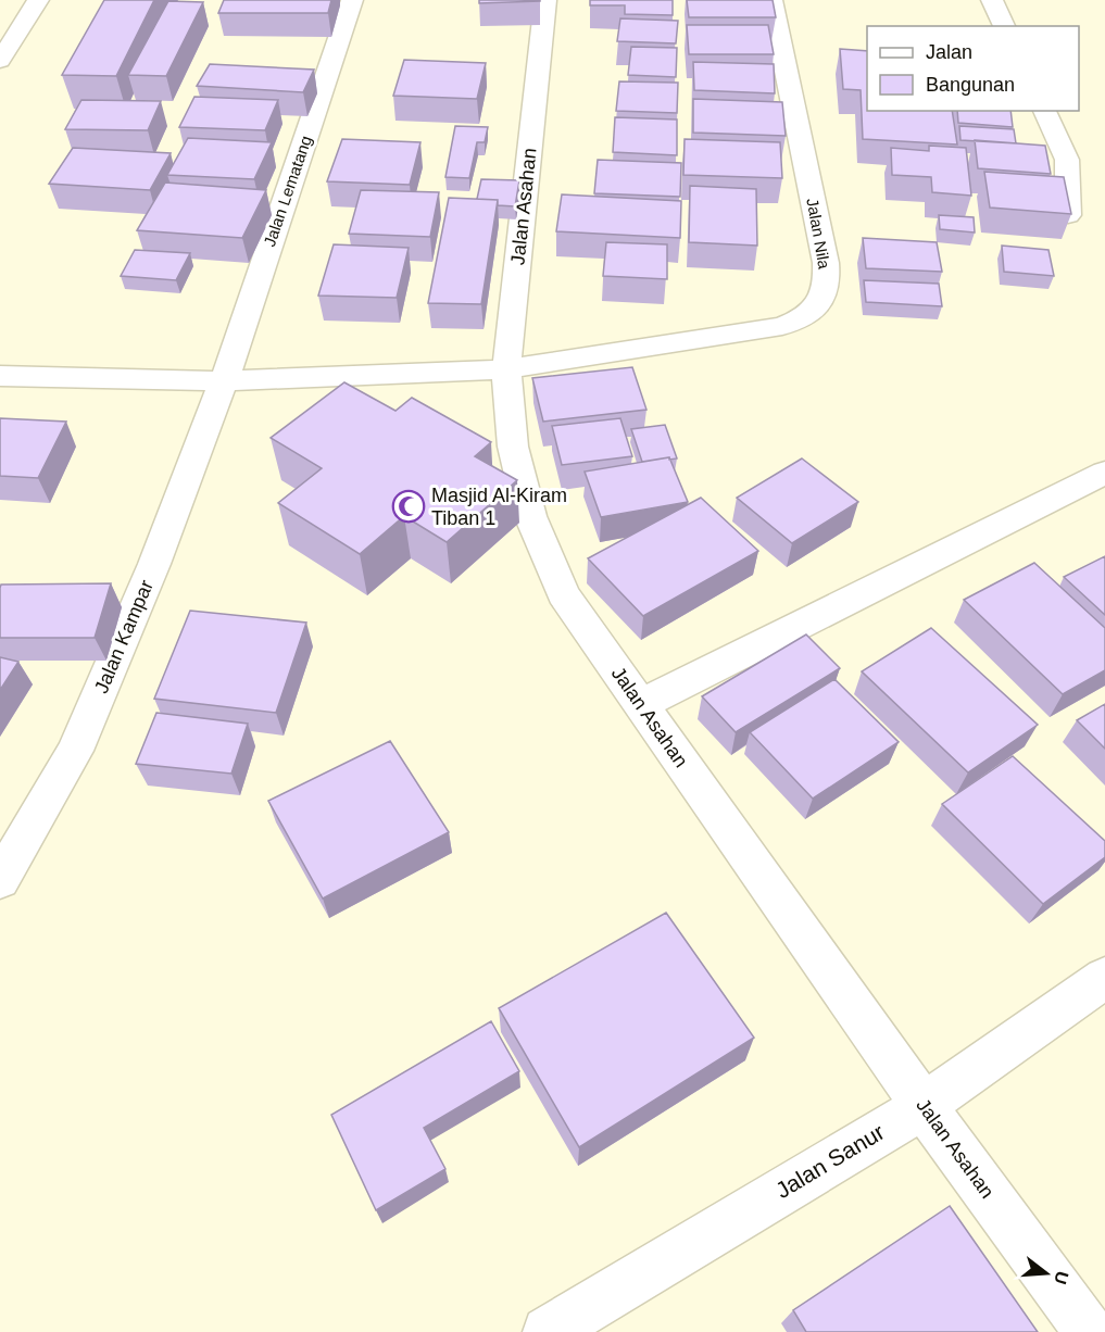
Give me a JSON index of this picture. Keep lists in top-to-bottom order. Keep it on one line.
{"streets":{"street":["Jalan Lematang","Jalan Asahan","Jalan Nila","Jalan Kampar","Jalan Sanur"]},"crossings":[["Jalan Lematang","Jalan Nila"],["Jalan Lematang","Jalan Kampar"],["Jalan Asahan","Jalan Nila"],["Jalan Asahan","Jalan Sanur"],["Jalan Nila","Jalan Kampar"]],"places":{"mosque":["Masjid Al-Kiram Tiban 1"]},"legend":["Jalan","Bangunan"],"north":"right"}
